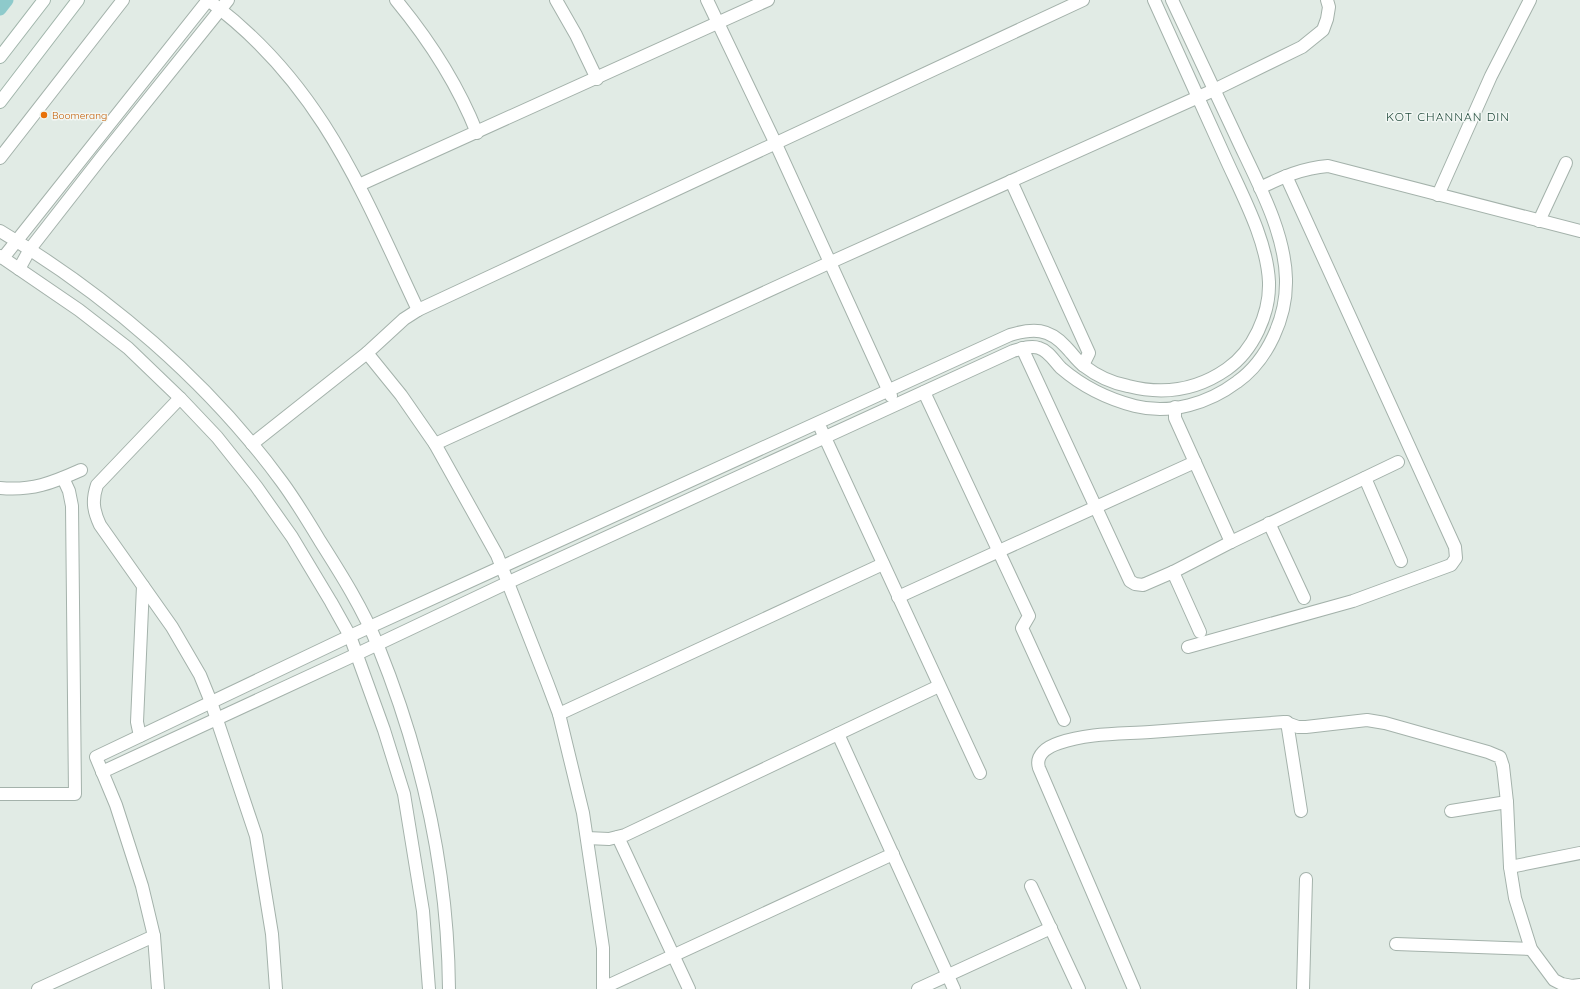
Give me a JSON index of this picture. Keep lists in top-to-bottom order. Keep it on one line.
{"districts":["KOT CHANNAN DIN"],"places":["Boomerang"]}
